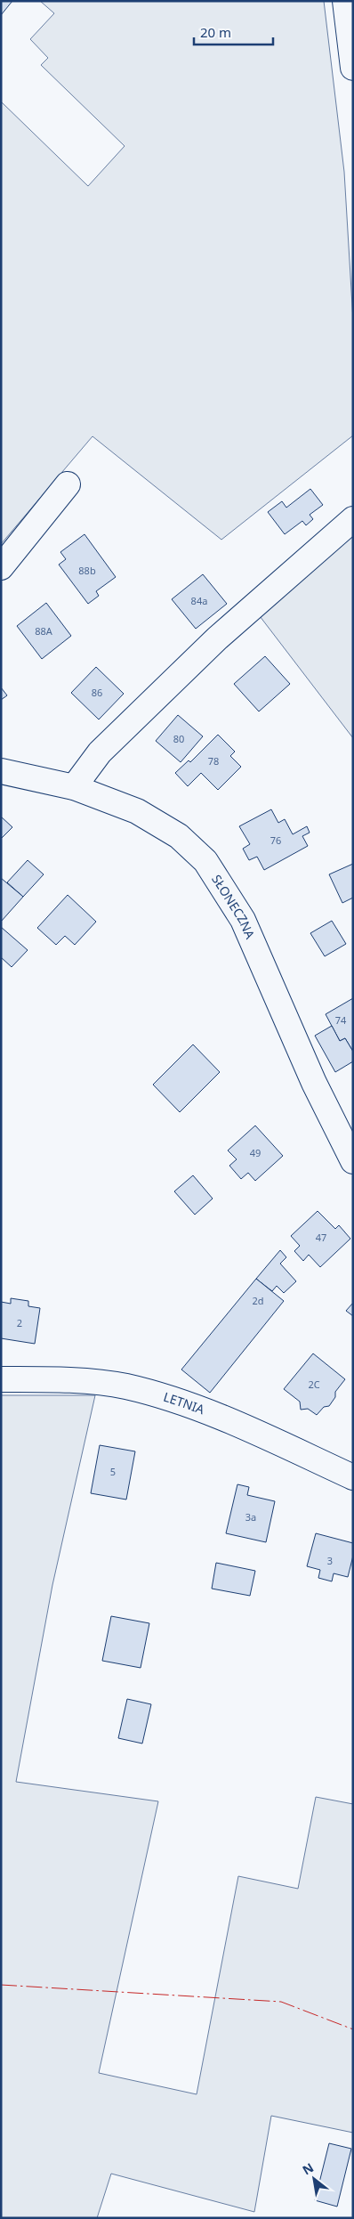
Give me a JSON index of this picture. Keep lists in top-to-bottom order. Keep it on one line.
{"streets":{"street":["SŁONECZNA","LETNIA"]},"house_numbers":["88b","84a","88A","86","80","78","76","74","49","47","2d","2","2C","5","3a","3"],"scale_bar":"20 m","north":"top left"}
